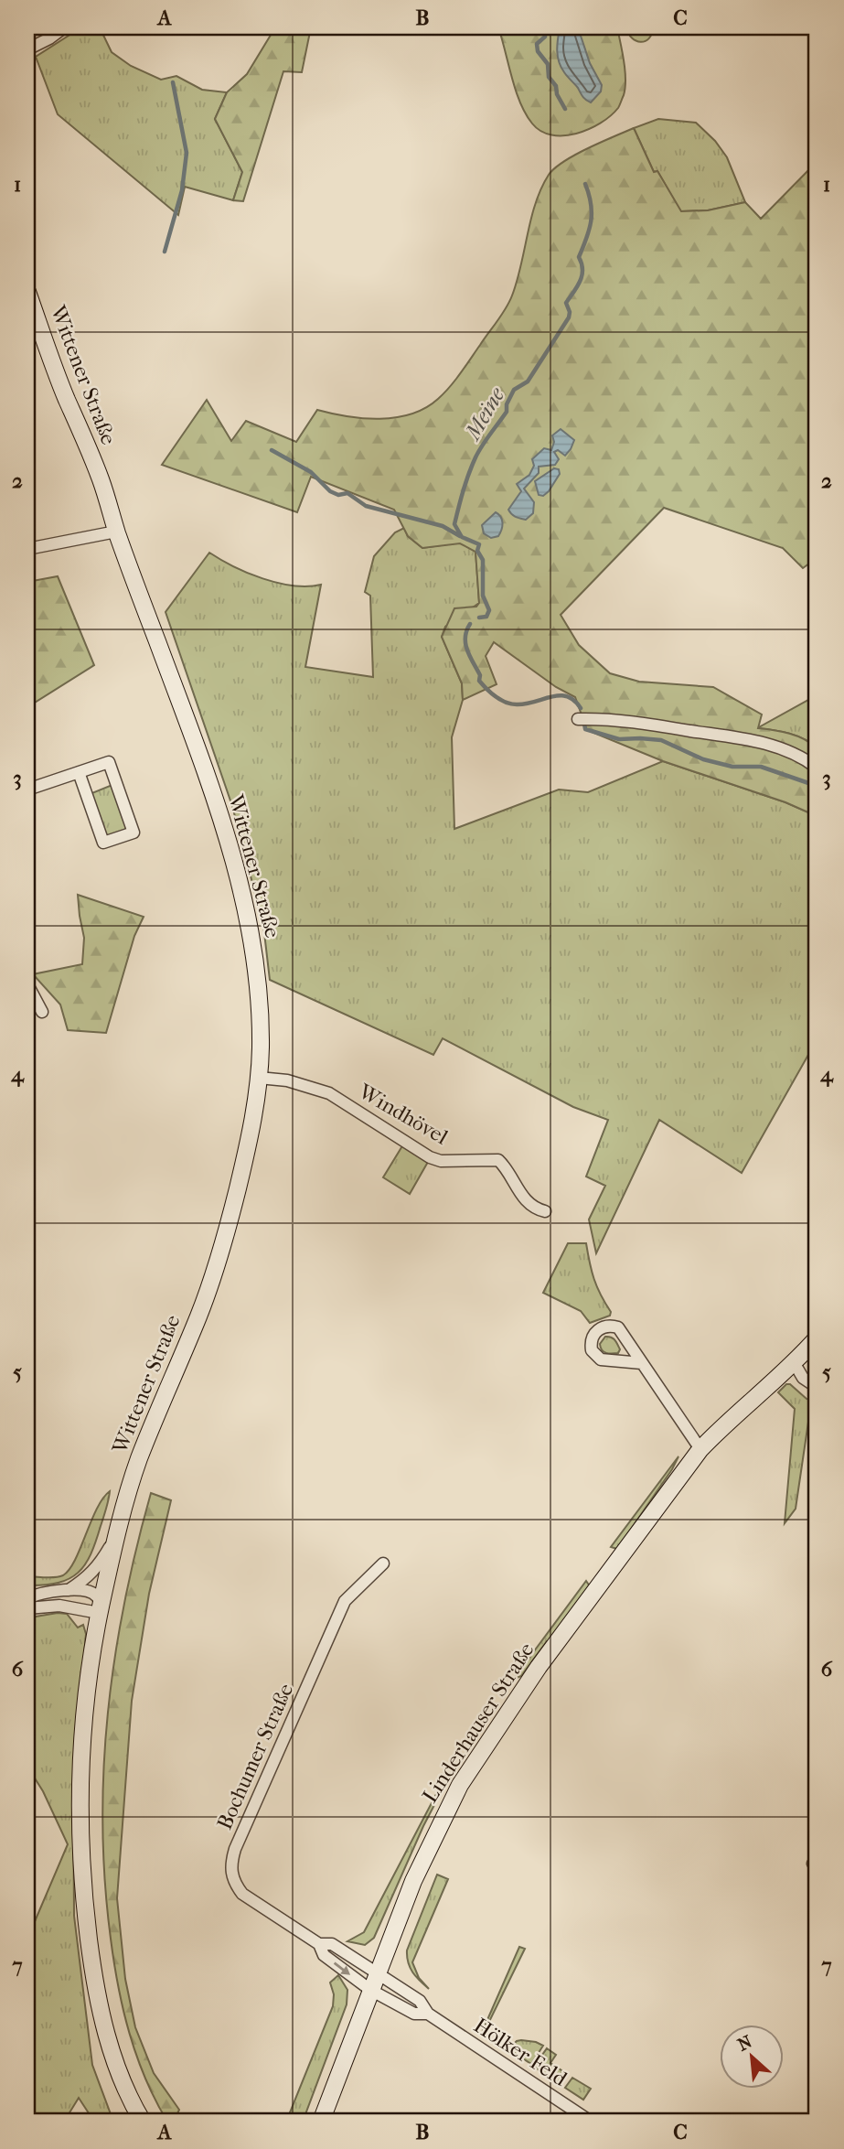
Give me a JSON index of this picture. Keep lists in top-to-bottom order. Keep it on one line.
{"streets":{"main road":["Wittener Straße","Linderhauser Straße"],"street":["Windhövel","Bochumer Straße","Hölker Feld"]},"crossings":[["Wittener Straße","Windhövel"],["Linderhauser Straße","Bochumer Straße"],["Linderhauser Straße","Hölker Feld"],["Bochumer Straße","Hölker Feld"]],"water":["Meine"],"north":"top left","grid":{"columns":["A","B","C"],"rows":["1","2","3","4","5","6","7"]}}
